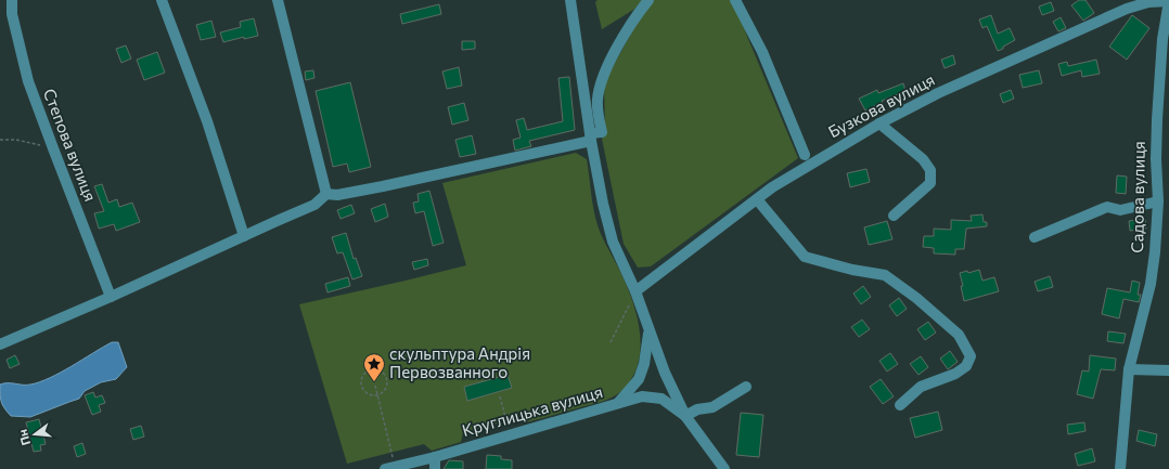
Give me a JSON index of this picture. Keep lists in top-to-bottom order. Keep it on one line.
{"streets":{"street":["Бузкова вулиця","Степова вулиця","Садова вулиця","Круглицька вулиця"]},"crossings":[["Бузкова вулиця","Садова вулиця"]],"places":{"place":["скульптура Андрія Первозванного"]},"north":"left"}
